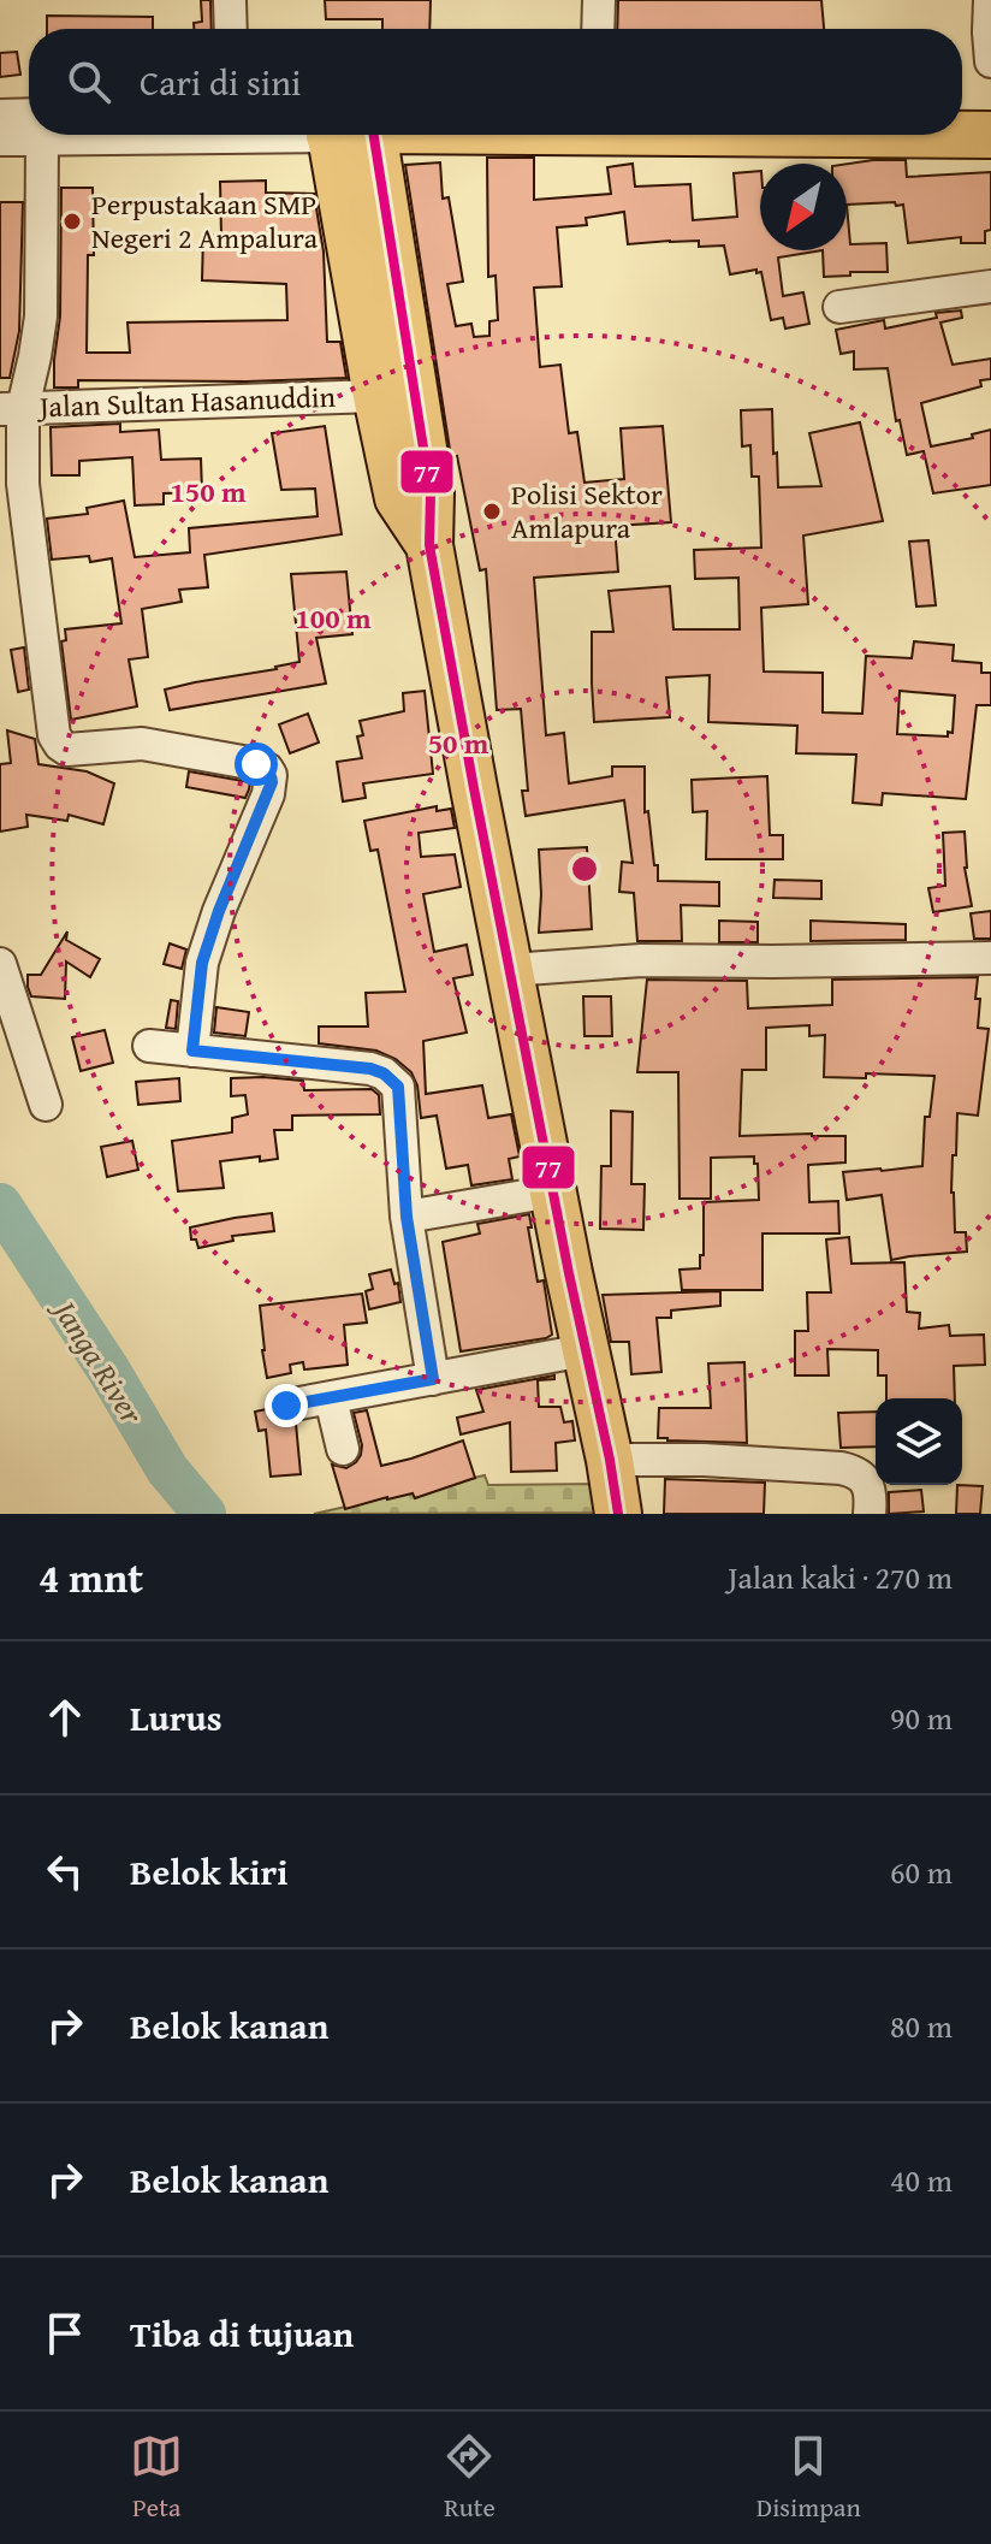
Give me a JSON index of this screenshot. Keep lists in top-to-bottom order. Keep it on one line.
{"streets":{"street":["Jalan Sultan Hasanuddin"]},"water":["Janga River"],"places":["Perpustakaan SMP Negeri 2 Ampalura","Polisi Sektor Amlapura"],"lines":["transit line 77"],"north":"bottom left","page":{"search":"Cari di sini","heading":["4 mnt","Jalan kaki · 270 m"],"list":[["Lurus","90 m"],["Belok kiri","60 m"],["Belok kanan","80 m"],["Belok kanan","40 m"],"Tiba di tujuan"],"nav":["Peta","Rute","Disimpan"]},"rings":["150 m","100 m","50 m"]}
